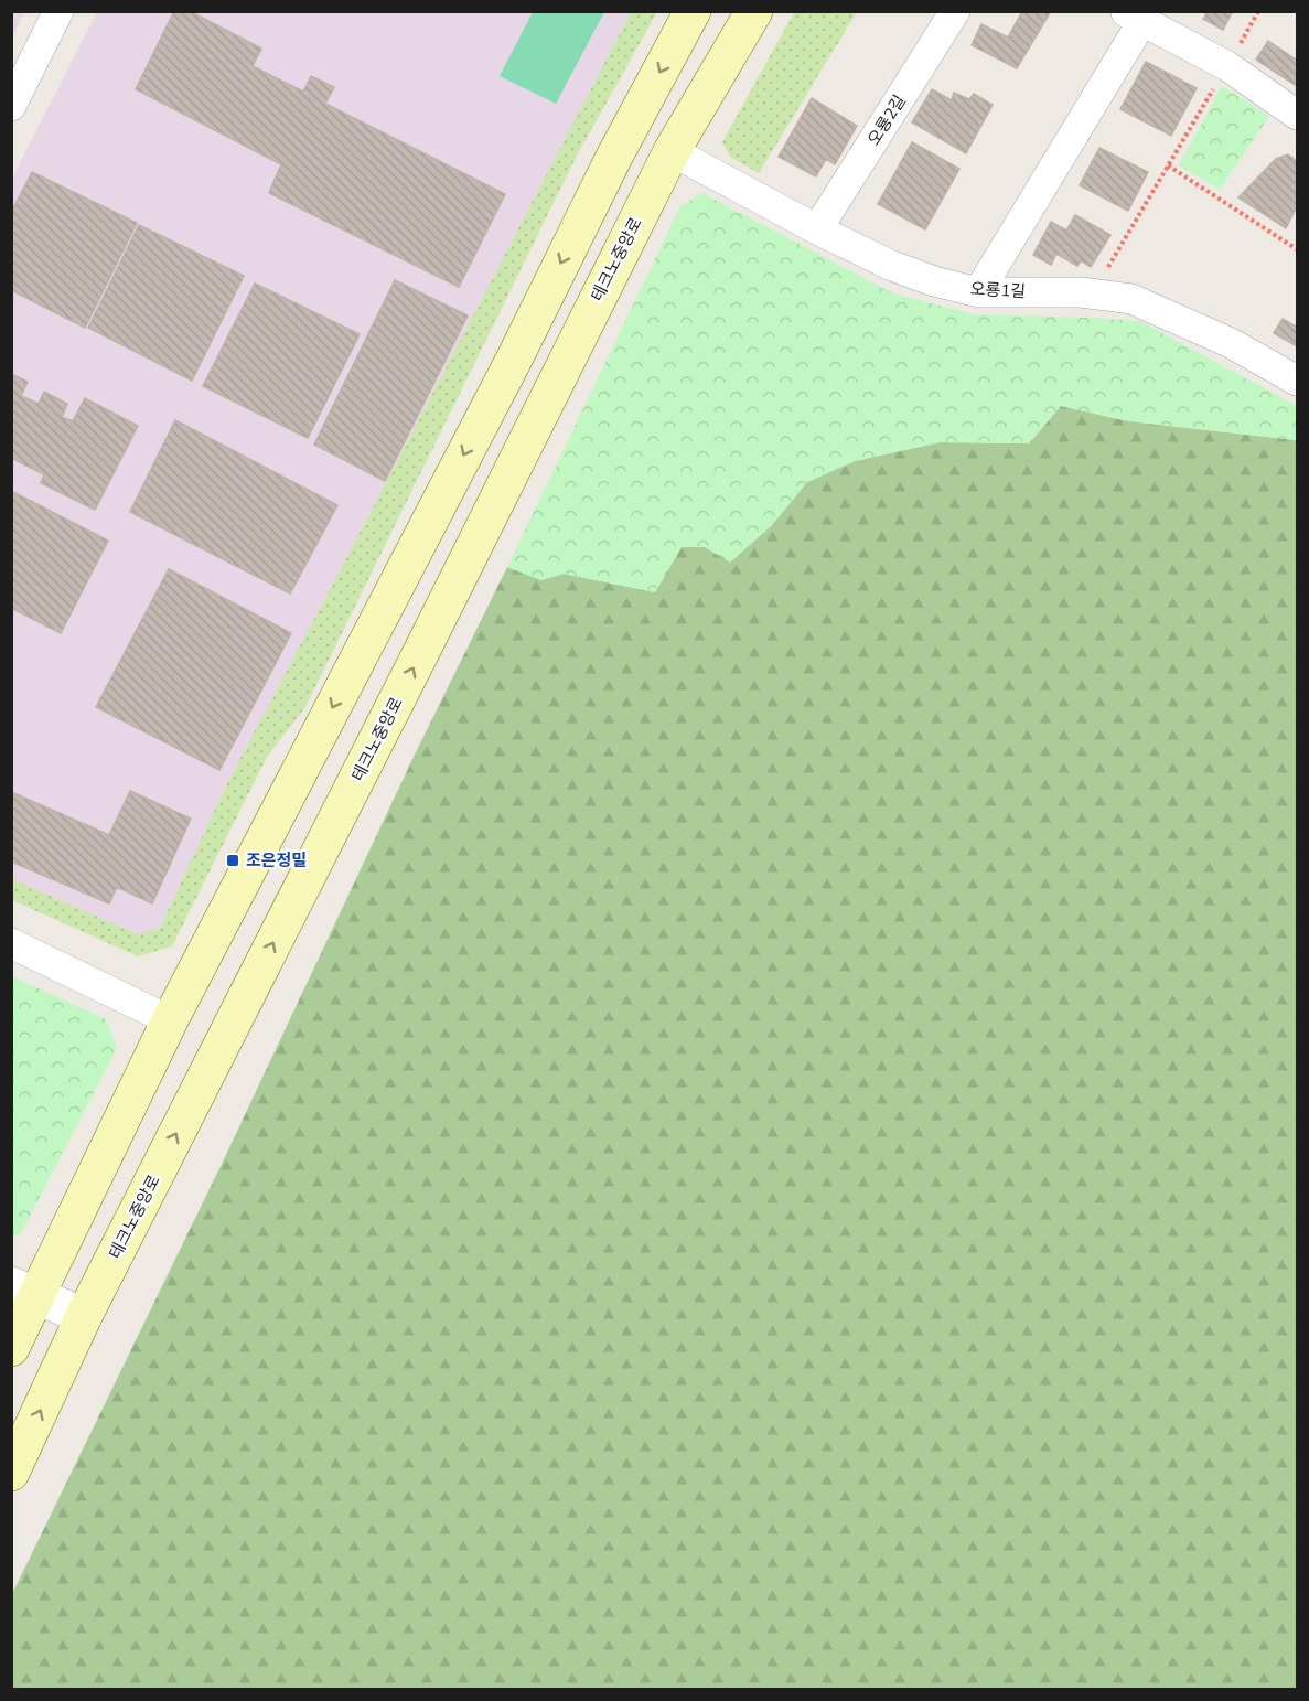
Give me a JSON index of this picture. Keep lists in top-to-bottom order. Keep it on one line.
{"streets":{"main road":["테크노중앙로"],"street":["오룡2길","오룡1길"]},"crossings":[["오룡2길","오룡1길"],["테크노중앙로","오룡1길"]],"places":{"transit":["조은정밀"]}}
